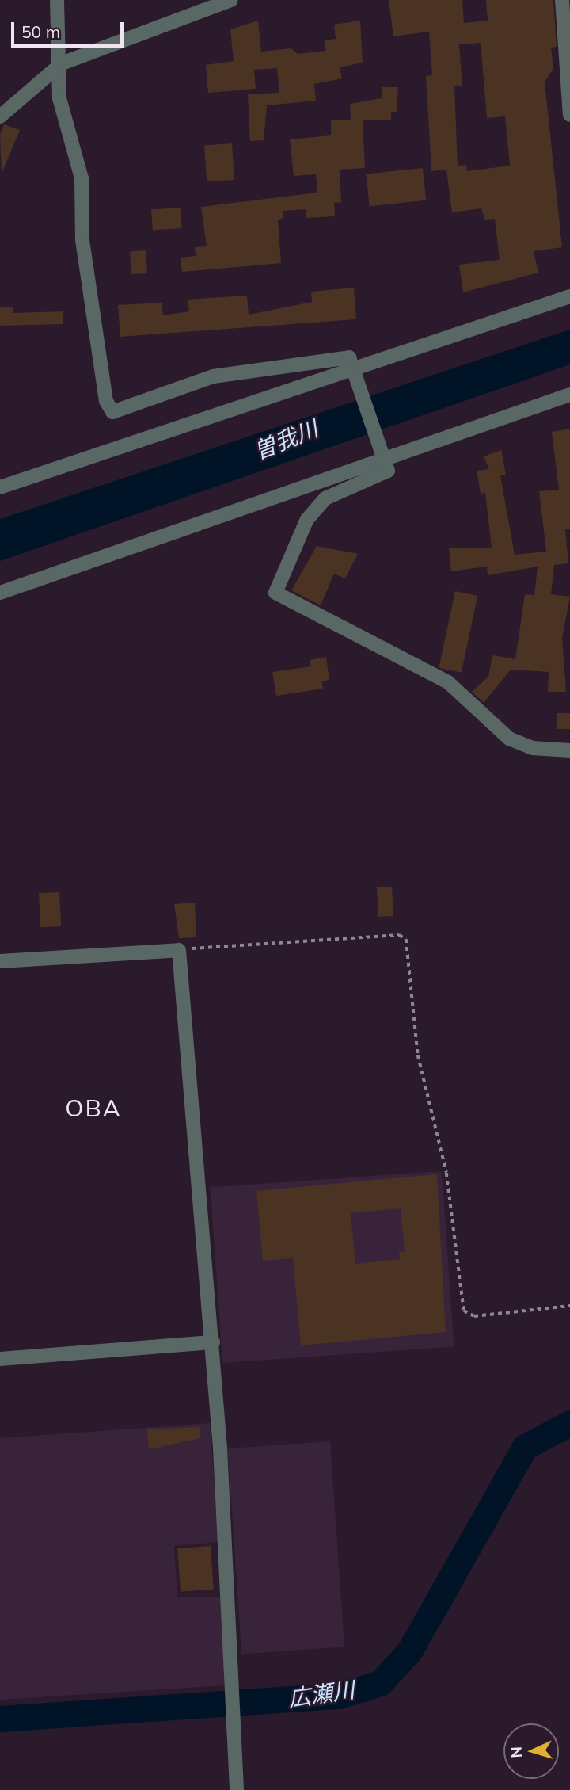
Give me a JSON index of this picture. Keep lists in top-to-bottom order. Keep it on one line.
{"districts":["OBA"],"water":["曽我川","広瀬川"],"scale_bar":"50 m","north":"left"}
